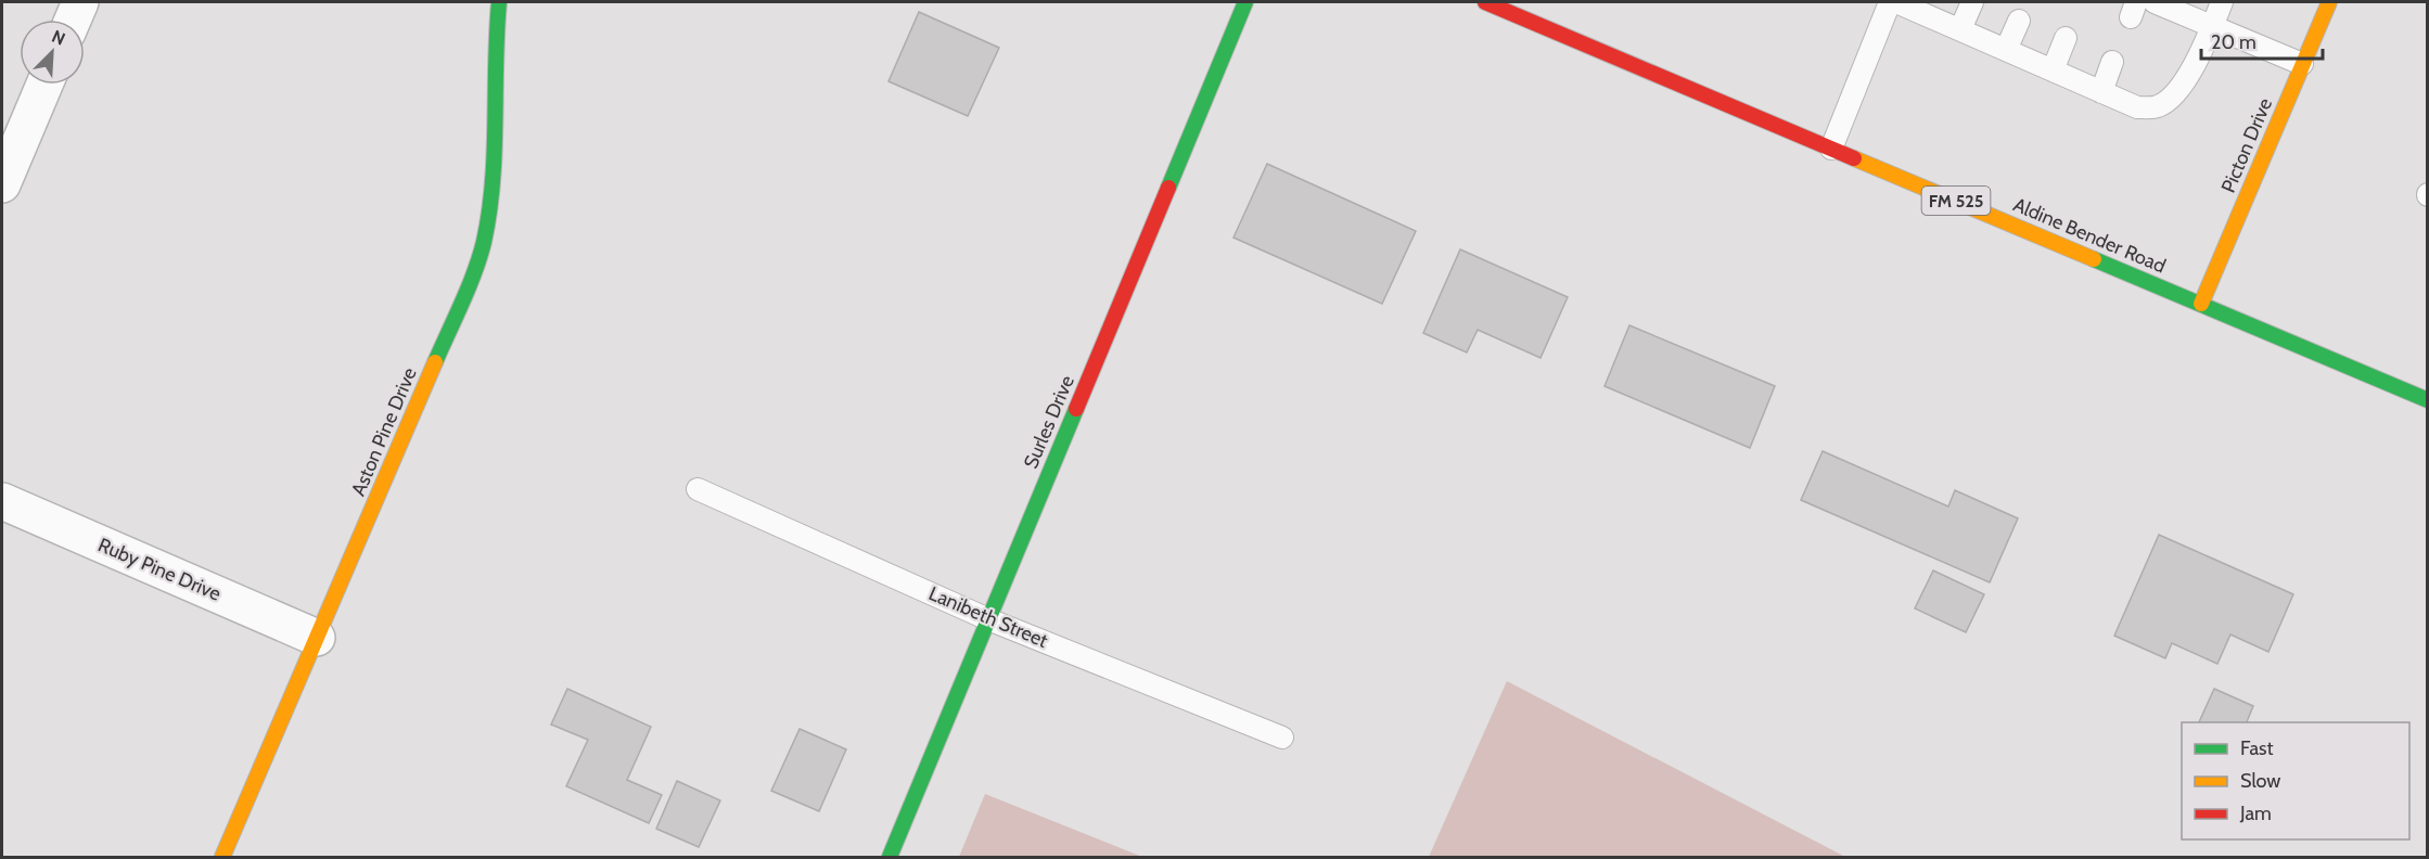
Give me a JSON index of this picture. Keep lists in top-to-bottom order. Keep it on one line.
{"streets":{"street":["Picton Drive","FM 525","Aldine Bender Road","Surles Drive","Aston Pine Drive","Ruby Pine Drive"],"lane":["Lanibeth Street"]},"crossings":[["Picton Drive","Aldine Bender Road"],["Surles Drive","Lanibeth Street"],["Aston Pine Drive","Ruby Pine Drive"]],"legend":["Fast","Slow","Jam"],"scale_bar":"20 m","north":"top right"}
